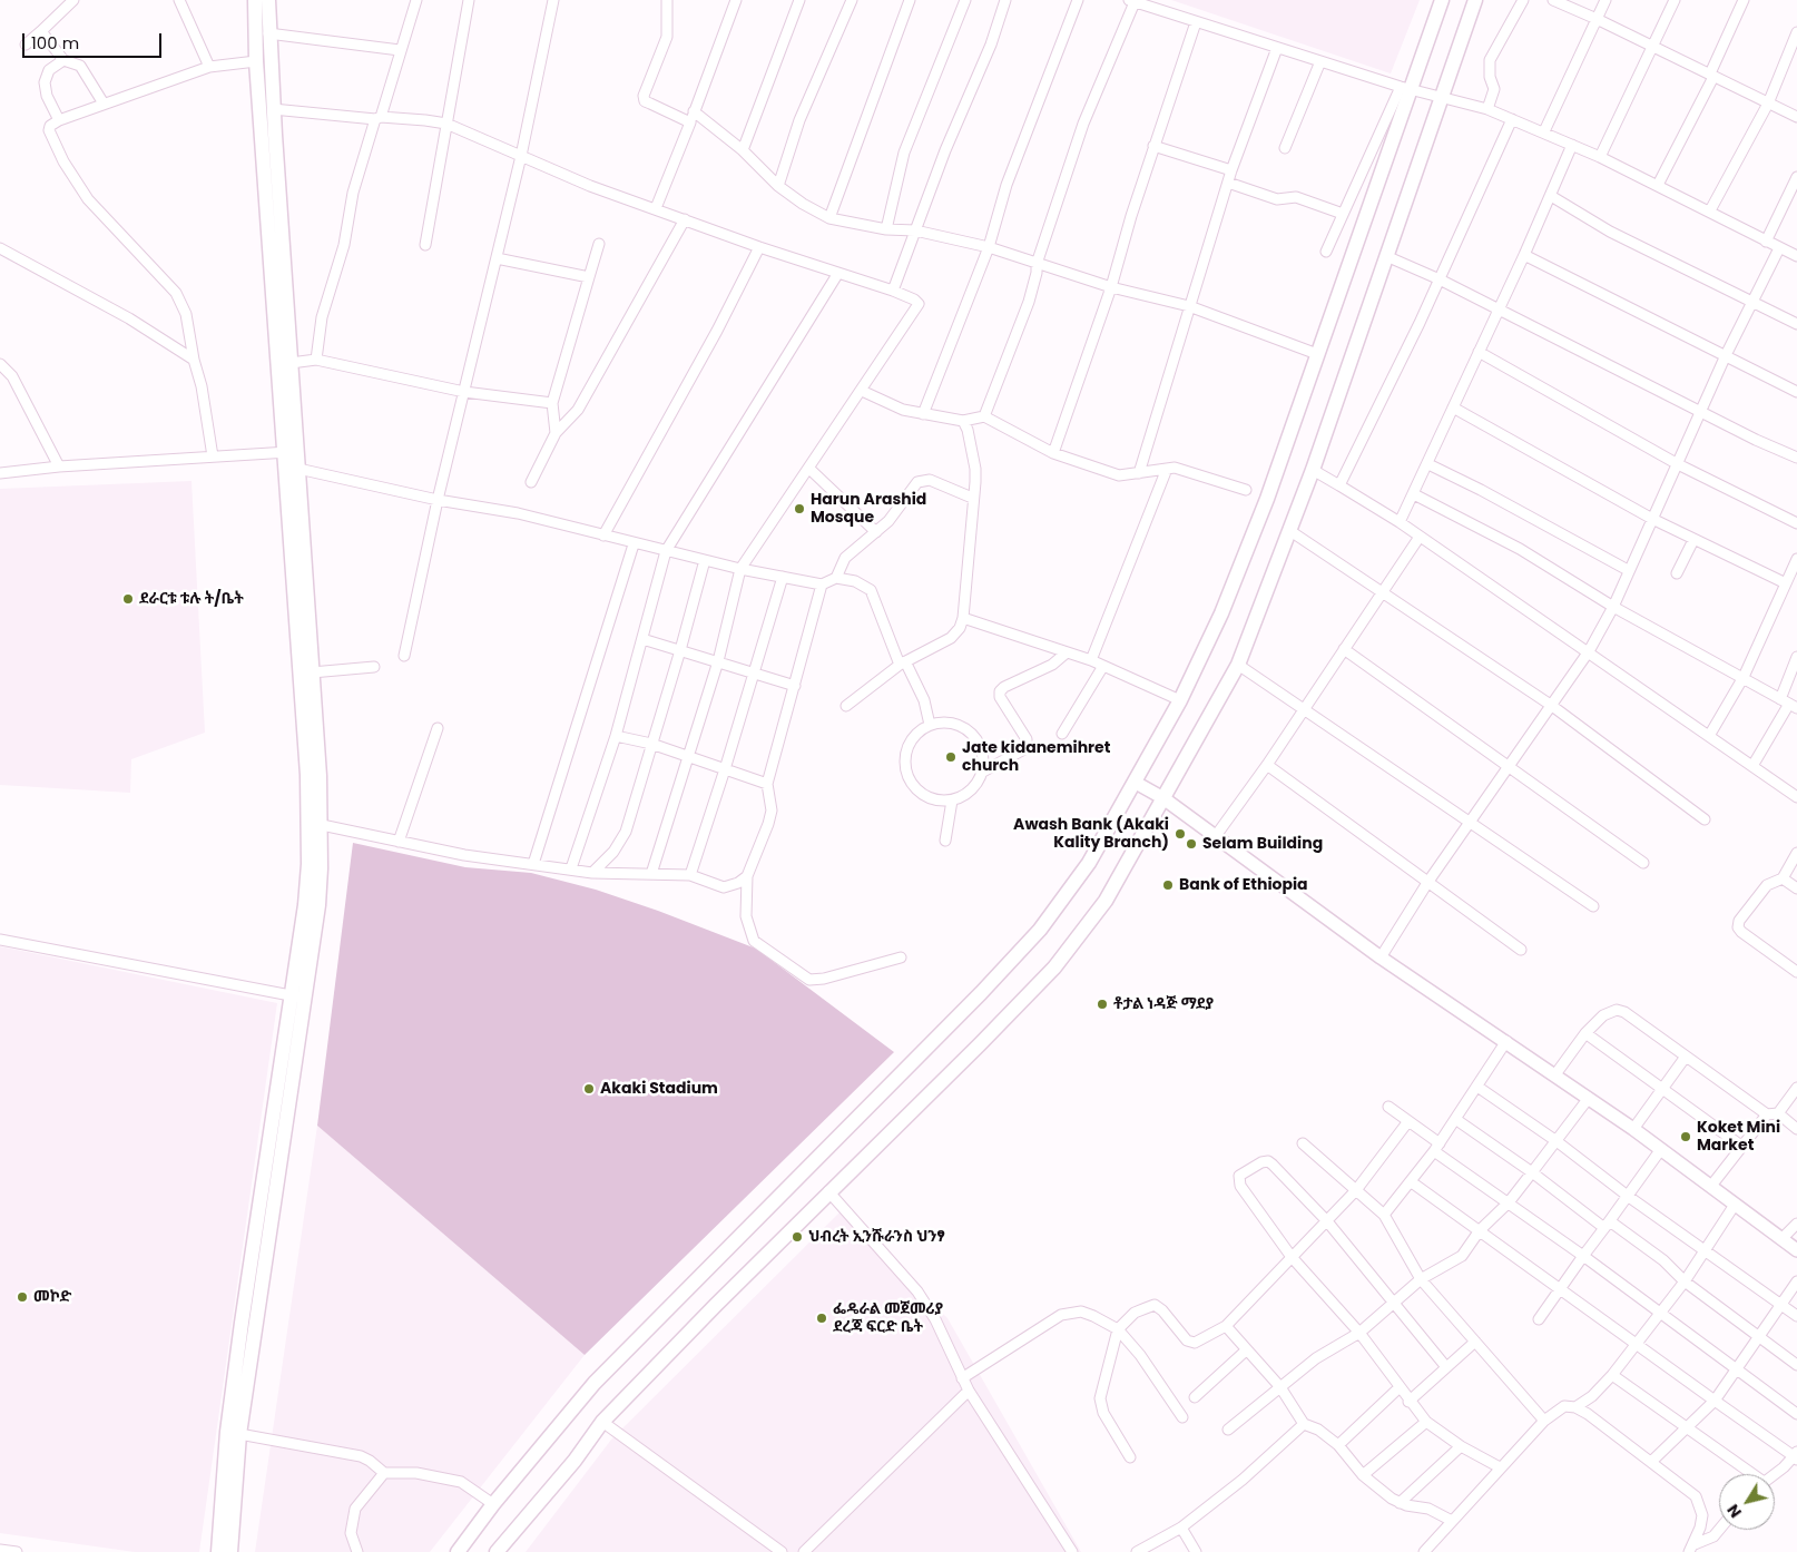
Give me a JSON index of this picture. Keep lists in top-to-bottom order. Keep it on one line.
{"places":["Harun Arashid Mosque","ደራርቱ ቱሉ ት/ቤት","Jate kidanemihret church","Awash Bank (Akaki Kality Branch)","Selam Building","Bank of Ethiopia","ቶታል ነዳጅ ማደያ","Akaki Stadium","Koket Mini Market","ህብረት ኢንሹራንስ ህንፃ","መኮድ","ፌዴራል መጀመሪያ ደረጃ ፍርድ ቤት"],"scale_bar":"100 m","north":"bottom left"}
